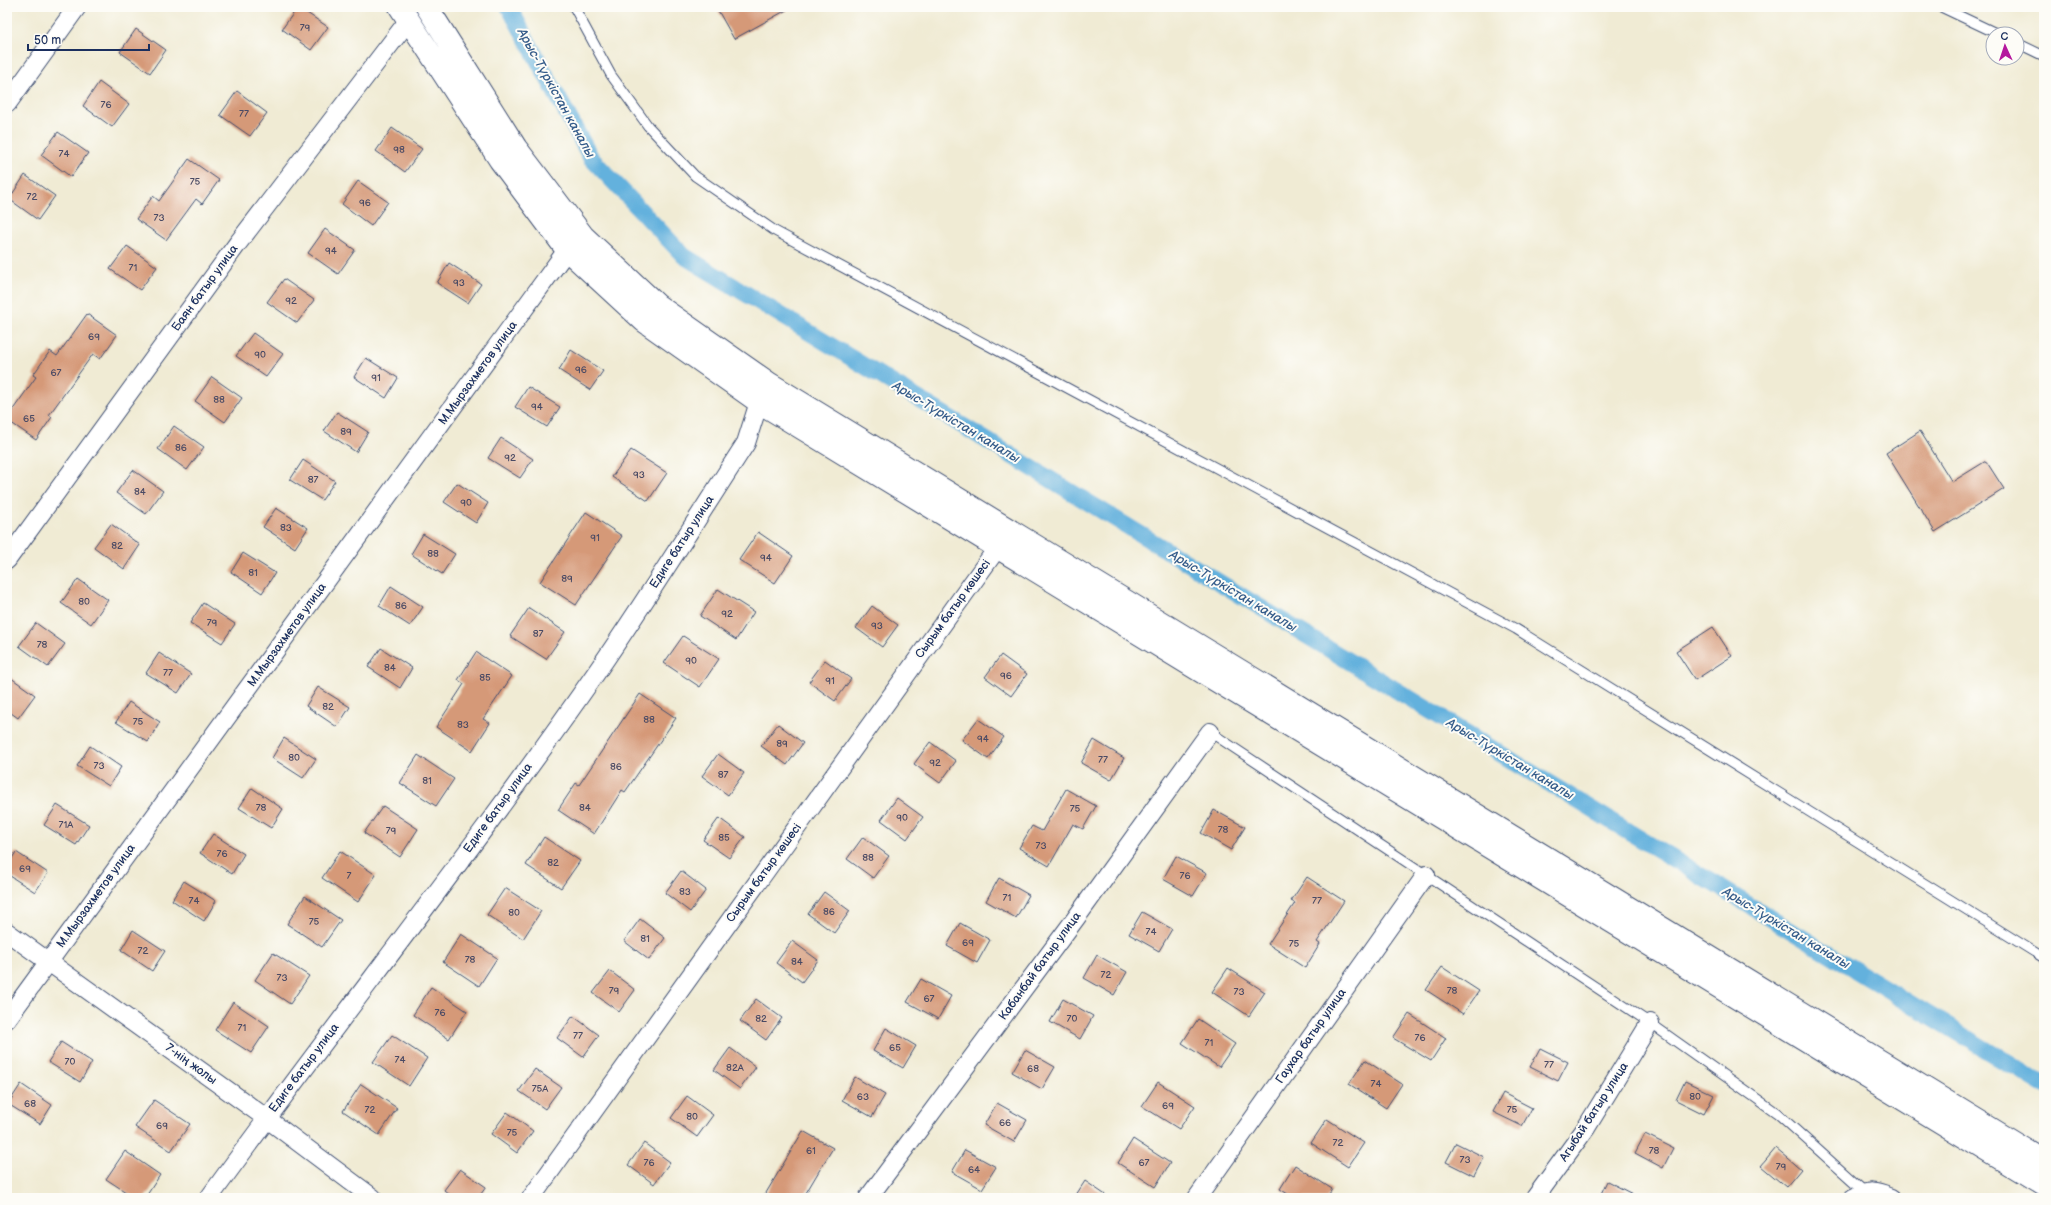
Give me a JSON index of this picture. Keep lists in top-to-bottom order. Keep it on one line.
{"streets":{"street":["Баян батыр улица","М.Мырзахметов улица","Едиге батыр улица","Сырым батыр көшесі","Кабанбай батыр улица","Гаухар батыр улица","7-нің жолы","Агыбай батыр улица"]},"crossings":[["М.Мырзахметов улица","7-нің жолы"],["Едиге батыр улица","7-нің жолы"]],"water":["Арыс-Түркістан каналы"],"house_numbers":["79","76","77","98","74","75","72","96","73","94","71","93","92","69","90","96","67","91","88","94","65","89","86","92","93","87","84","90","83","91","82","88","94","81","89","80","86","92","79","93","87","78","90","84","77","96","85","91","82","88","75","83","94","89","80","77","92","73","86","87","81","78","84","75","90","71А","78","79","85","73","76","88","82","69","7","76","83","71","74","77","86","80","75","74","81","69","75","72","78","84","72","73","79","78","73","67","76","82","70","71","77","76","71","65","74","70","77","82А","68","74","75А","63","80","68","69","72","75","80","66","69","75","72","61","78","73","76","67","79","64"],"scale_bar":"50 m","north":"top"}
